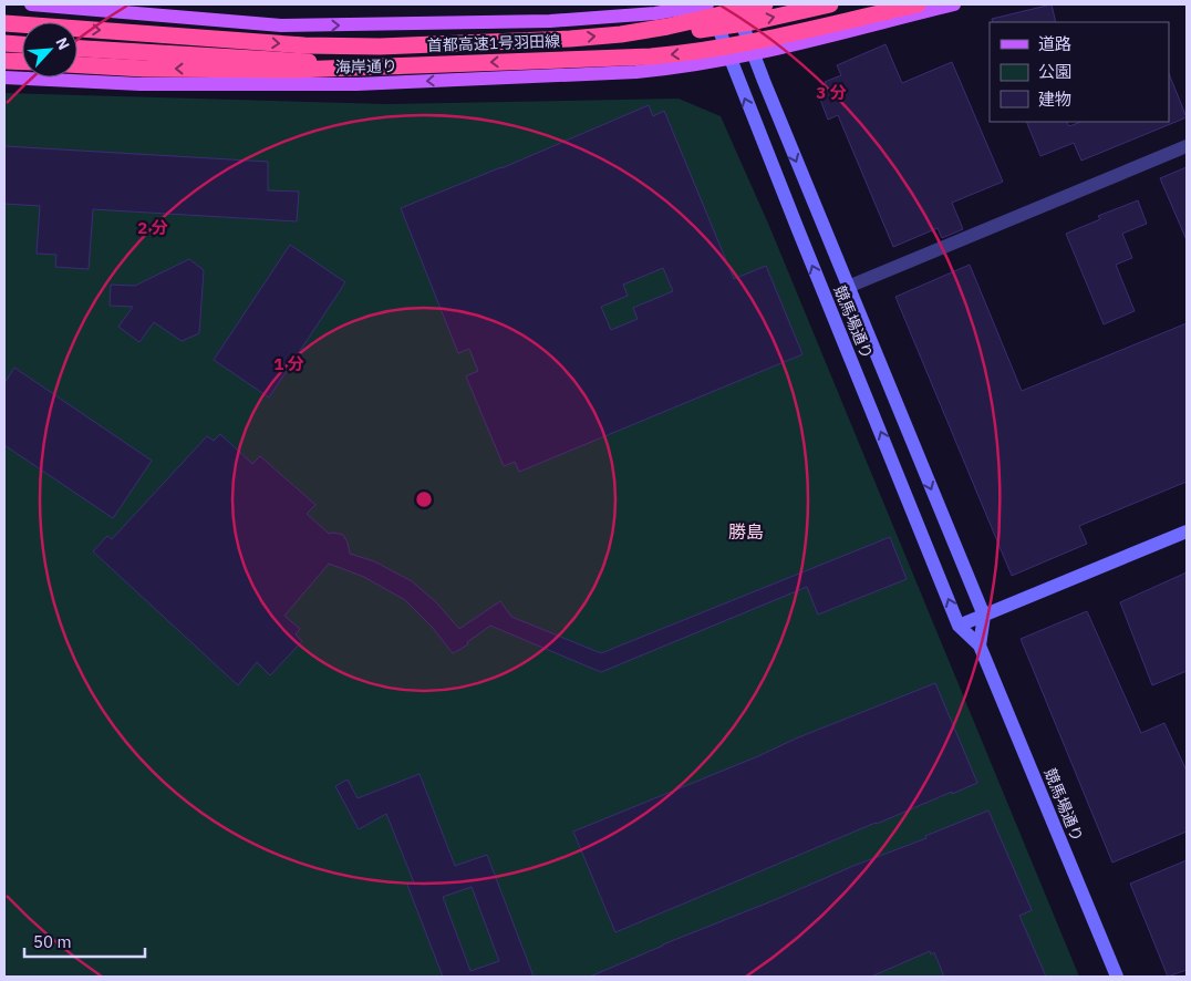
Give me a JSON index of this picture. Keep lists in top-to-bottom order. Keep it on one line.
{"streets":{"highway":["首都高速1号羽田線"],"main road":["海岸通り"],"street":["競馬場通り"]},"crossings":[["海岸通り","競馬場通り"]],"districts":["勝島"],"legend":["道路","公園","建物"],"scale_bar":"50 m","north":"top right","rings":["3 分","2 分","1 分"]}
